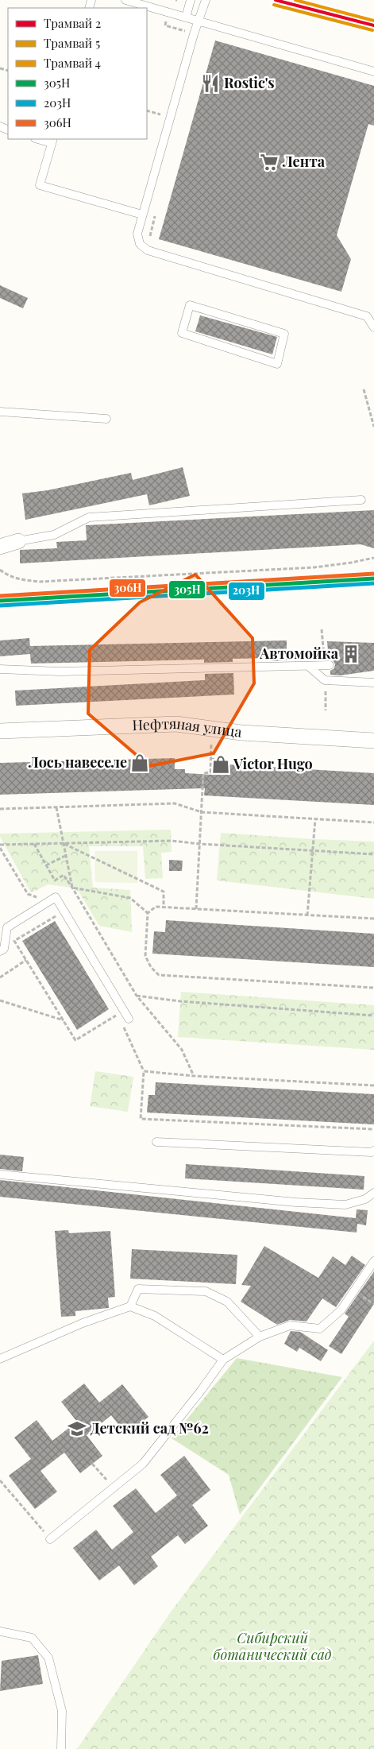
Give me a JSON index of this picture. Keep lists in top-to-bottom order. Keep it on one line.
{"streets":{"street":["Нефтяная улица"]},"parks":["Сибирский ботанический сад"],"places":{"restaurant":["Rostic's"],"supermarket":["Лента"],"building":["Автомойка"],"shop":["Лось навеселе","Victor Hugo"],"school or university":["Детский сад №62"]},"lines":["tram line 2","tram line 4","tram line 5","transit line 306Н","transit line 305Н","transit line 203Н"],"legend":["Трамвай 2","Трамвай 5","Трамвай 4","305Н","203Н","306Н"]}
